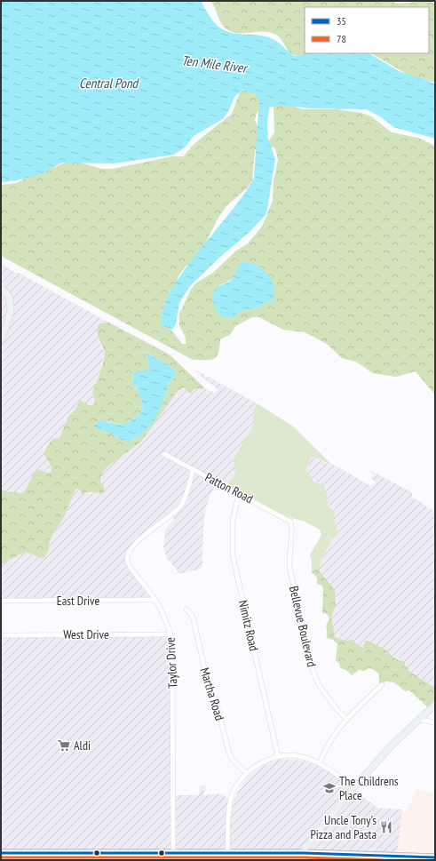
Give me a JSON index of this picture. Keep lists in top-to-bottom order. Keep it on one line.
{"streets":{"street":["Patton Road","East Drive","Nimitz Road","Bellevue Boulevard","West Drive","Taylor Drive","Martha Road"]},"crossings":[["Patton Road","Nimitz Road"],["Patton Road","Bellevue Boulevard"],["Patton Road","Taylor Drive"],["East Drive","Taylor Drive"],["West Drive","Taylor Drive"]],"water":["Ten Mile River","Central Pond"],"places":{"supermarket":["Aldi"],"school or university":["The Childrens Place"],"restaurant":["Uncle Tony's Pizza and Pasta"]},"lines":["transit line 35","transit line 78"],"legend":["35","78"]}
